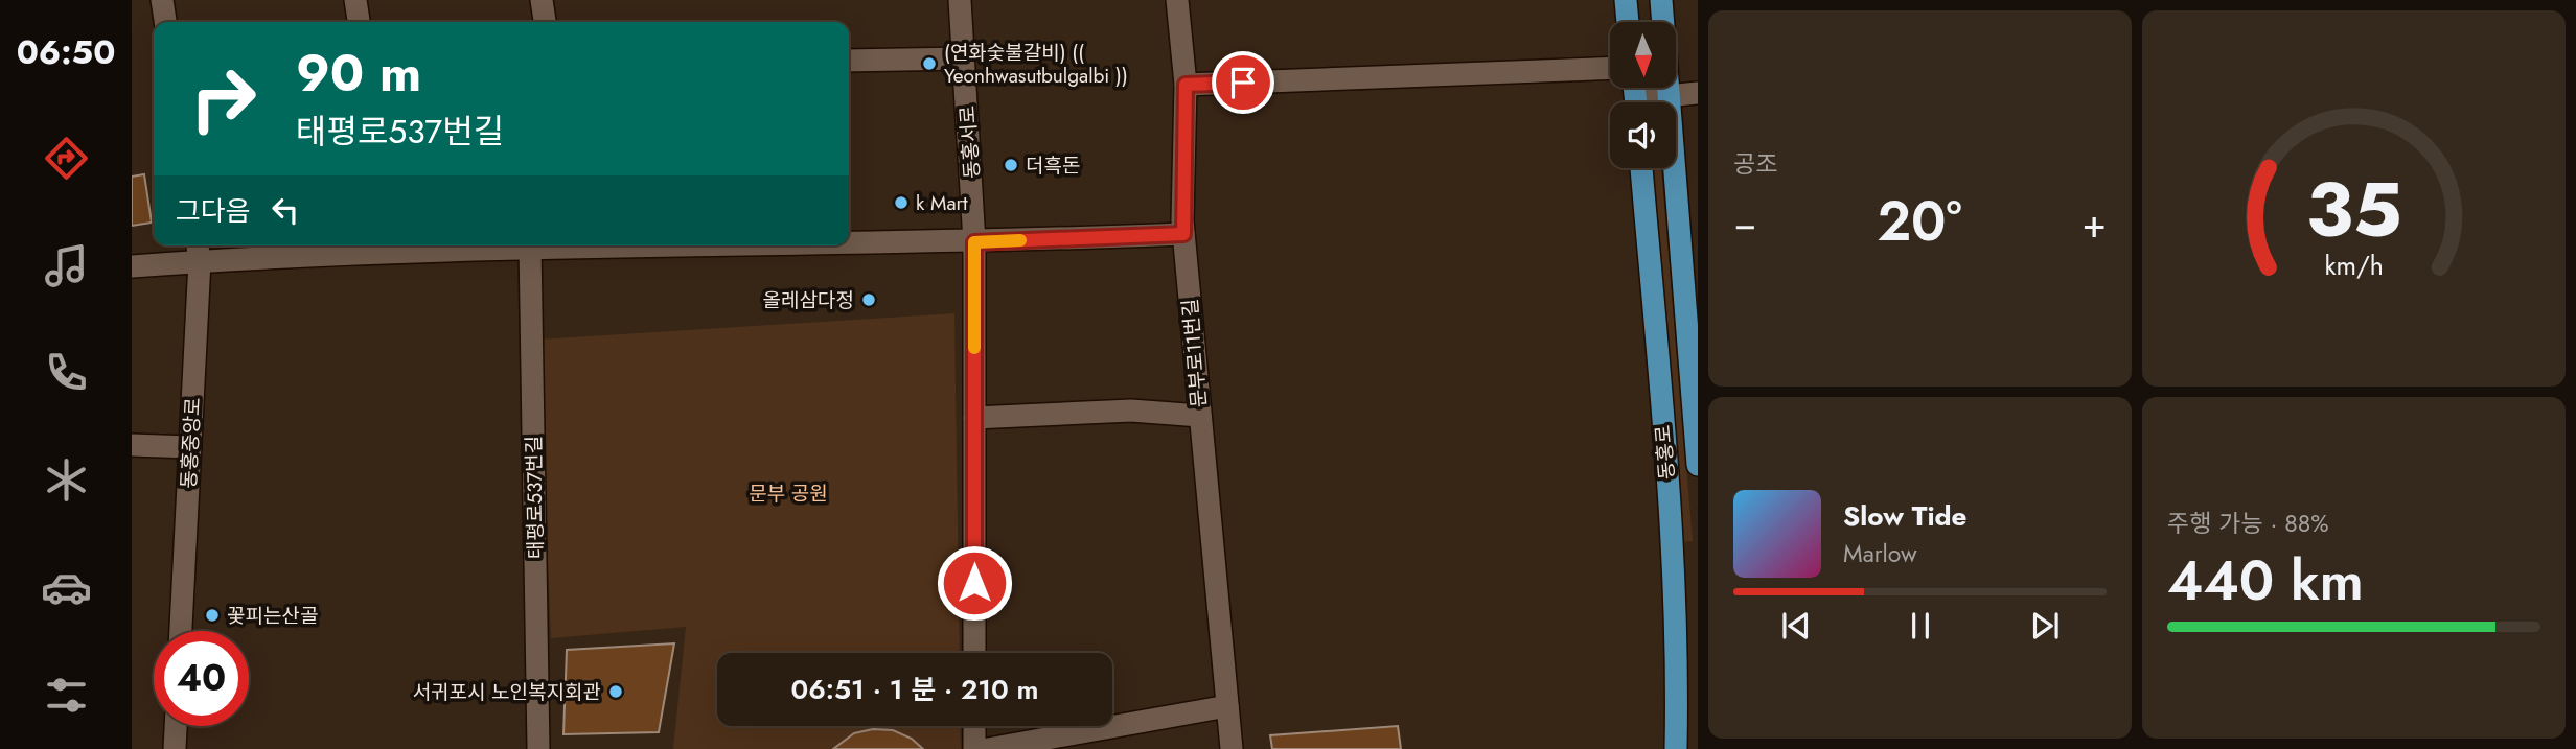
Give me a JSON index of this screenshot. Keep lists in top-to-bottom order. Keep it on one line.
{"streets":{"main road":["동홍로"],"street":["동홍서로","문부로11번길","동홍중앙로","태평로537번길"]},"parks":["문부 공원"],"places":["(연화숯불갈비) (( Yeonhwasutbulgalbi ))","더흑돈","k Mart","올레삼다정","꽃피는산골","서귀포시 노인복지회관"],"north":"bottom","page":{"tabs":"06:50","tile":["공조",["주행 가능 · 88%","440 km"]],"turn":["90 m","태평로537번길"],"then":"그다음","heat":["−","20°","+"],"song":["Slow Tide","Marlow"],"limit":"40","trip":"06:51 · 1 분 · 210 m","gauge":["35","km/h"]}}
